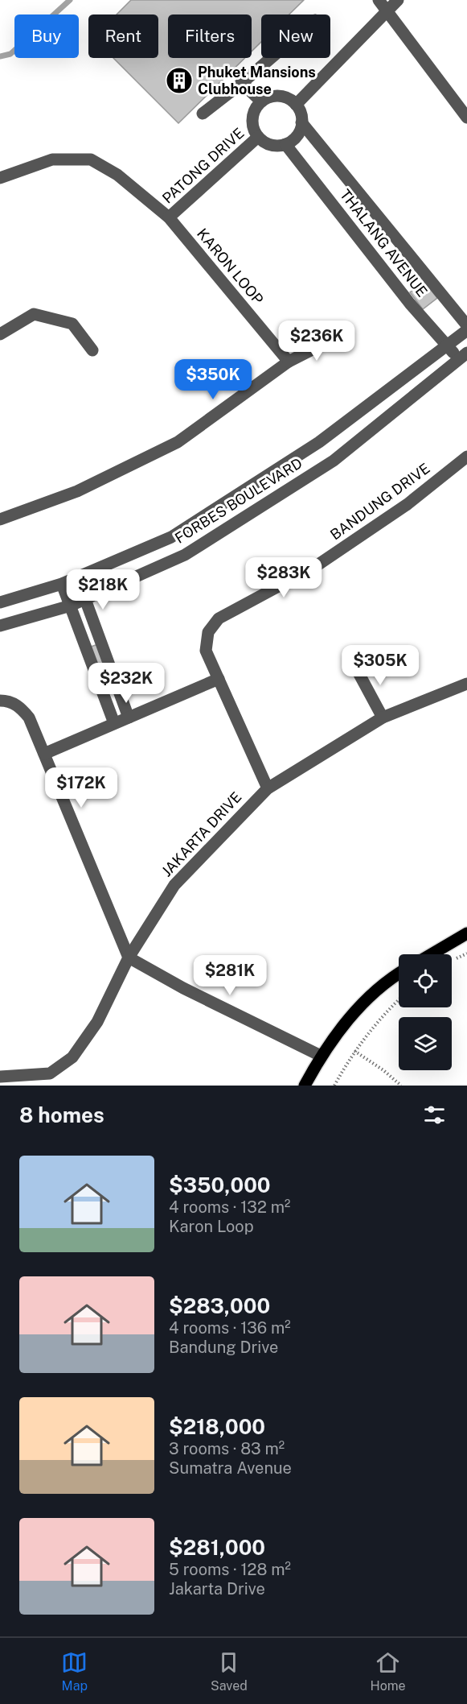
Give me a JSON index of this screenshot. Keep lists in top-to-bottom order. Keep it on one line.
{"streets":{"street":["PATONG DRIVE","THALANG AVENUE","KARON LOOP","FORBES BOULEVARD","BANDUNG DRIVE","JAKARTA DRIVE"]},"crossings":[["PATONG DRIVE","THALANG AVENUE"],["PATONG DRIVE","KARON LOOP"],["THALANG AVENUE","FORBES BOULEVARD"],["BANDUNG DRIVE","JAKARTA DRIVE"]],"places":{"building":["Phuket Mansions Clubhouse"]},"page":{"chip":["Buy","Rent","Filters","New"],"price":["$236K","$350K","$283K","$218K","$305K","$232K","$172K","$281K"],"heading":"8 homes","list":[{"name":"$350,000","note":"4 rooms · 132 m² · Karon Loop"},{"name":"$283,000","note":"4 rooms · 136 m² · Bandung Drive"},{"name":"$218,000","note":"3 rooms · 83 m² · Sumatra Avenue"},{"name":"$281,000","note":"5 rooms · 128 m² · Jakarta Drive"}],"tabs":["Map","Saved","Home"]}}
